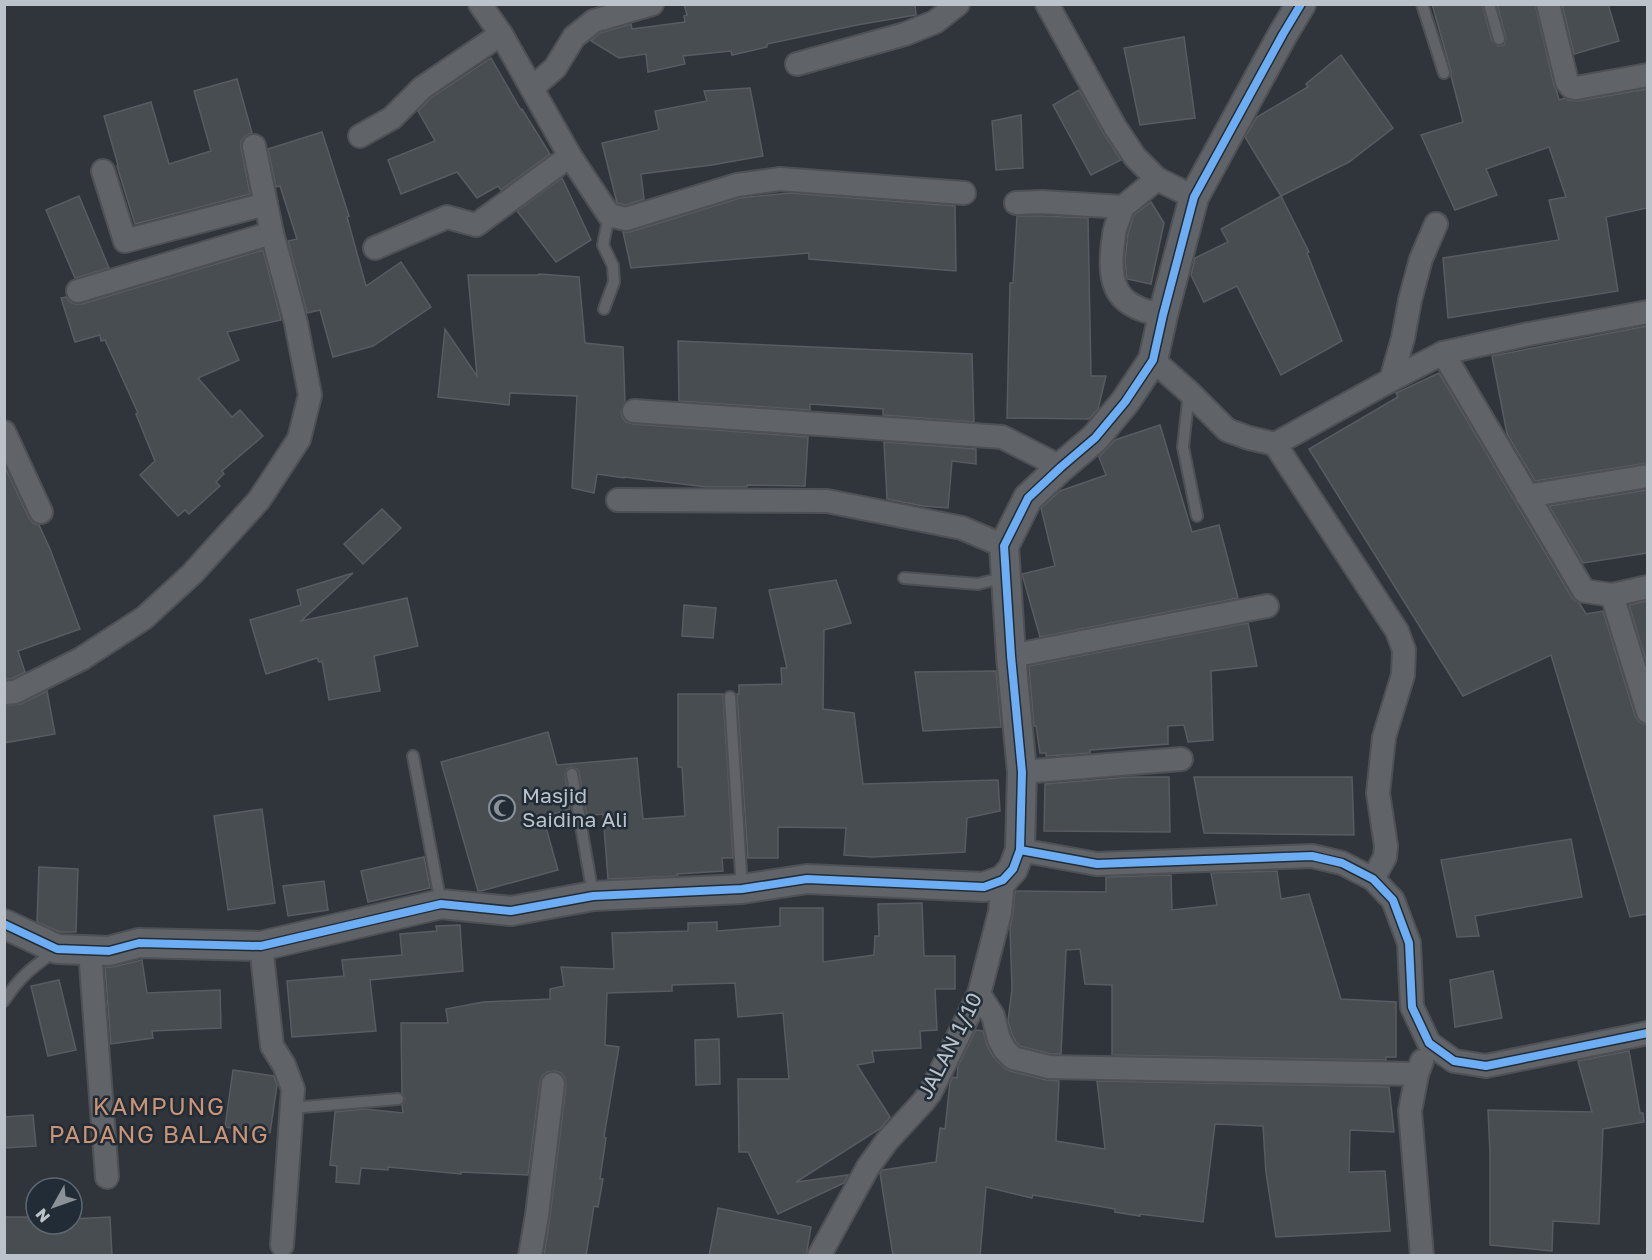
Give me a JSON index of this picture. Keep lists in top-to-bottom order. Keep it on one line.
{"streets":{"street":["JALAN 1/10"]},"districts":["KAMPUNG PADANG BALANG"],"places":{"mosque":["Masjid Saidina Ali"]},"north":"bottom left"}
